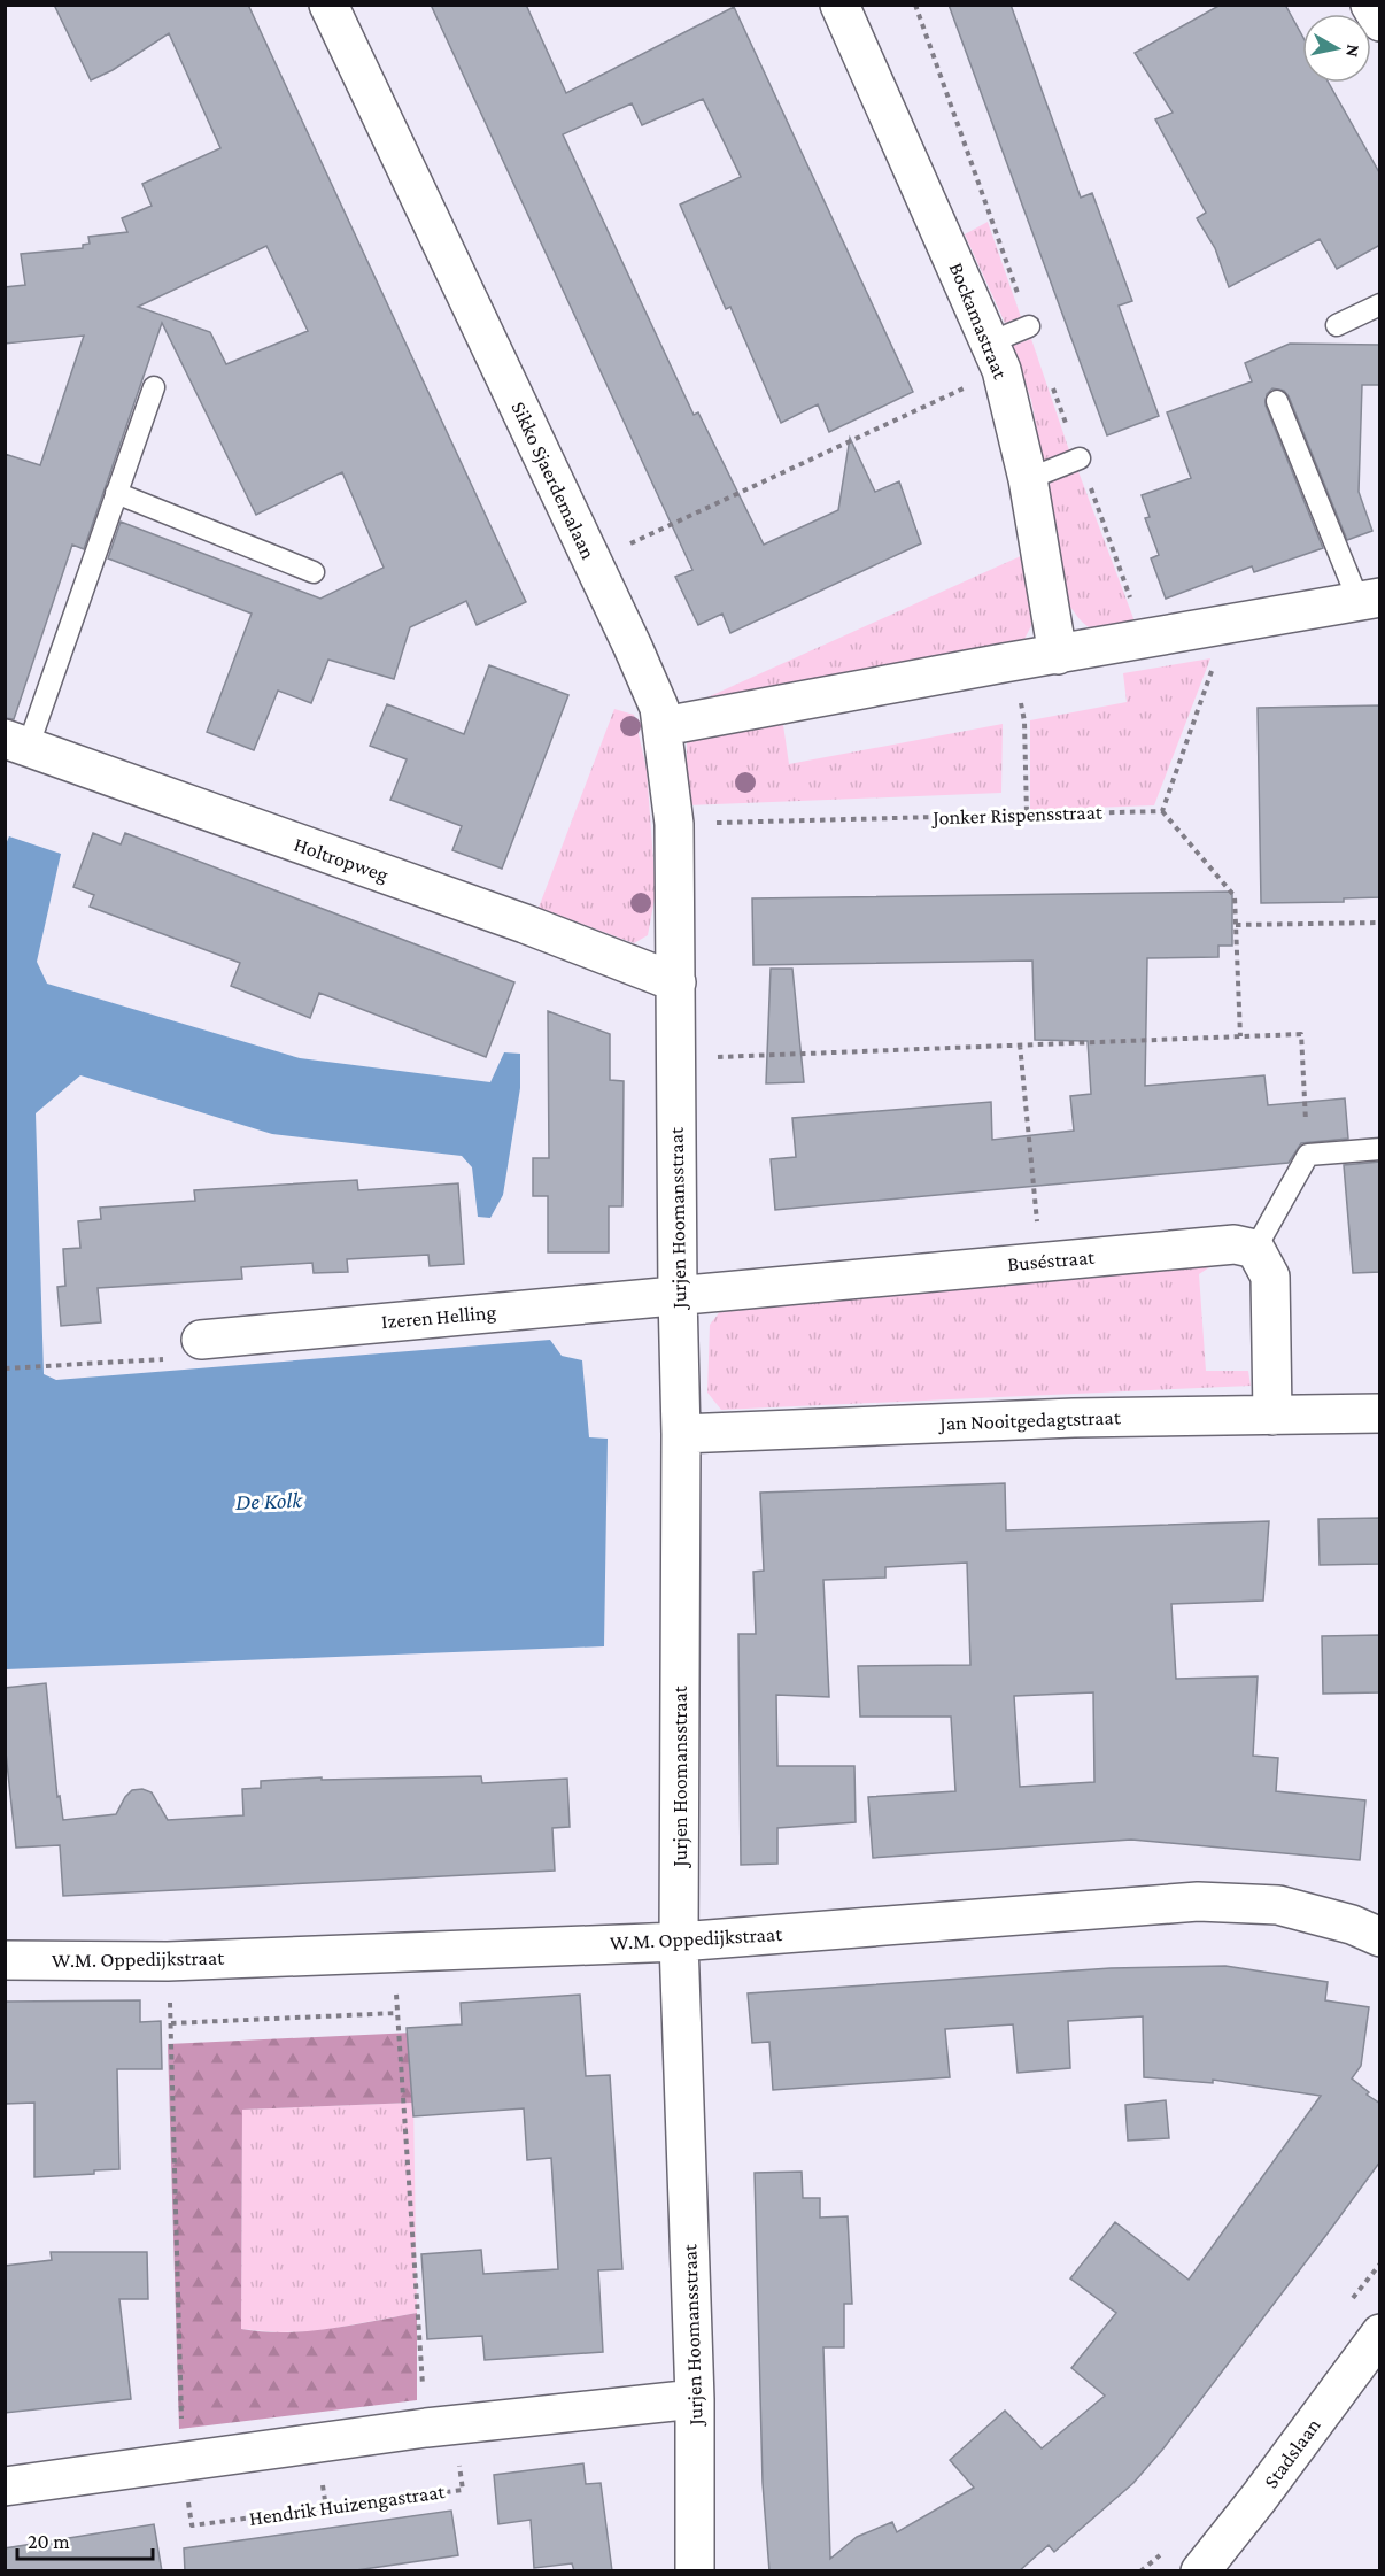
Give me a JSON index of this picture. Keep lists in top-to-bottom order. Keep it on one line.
{"streets":{"street":["Bockamastraat","Sikko Sjaerdemalaan","Holtropweg","Jurjen Hoomansstraat","Buséstraat","Izeren Helling","Jan Nooitgedagtstraat","W.M. Oppedijkstraat","Stadslaan"],"path":["Jonker Rispensstraat","Hendrik Huizengastraat"]},"crossings":[["Sikko Sjaerdemalaan","Jonker Rispensstraat"],["Sikko Sjaerdemalaan","Holtropweg"],["Sikko Sjaerdemalaan","Jurjen Hoomansstraat"],["Holtropweg","Jurjen Hoomansstraat"],["Jurjen Hoomansstraat","Buséstraat"],["Jurjen Hoomansstraat","Izeren Helling"],["Jurjen Hoomansstraat","Jan Nooitgedagtstraat"],["Jurjen Hoomansstraat","W.M. Oppedijkstraat"],["Buséstraat","Izeren Helling"]],"water":["De Kolk"],"scale_bar":"20 m","north":"right"}
